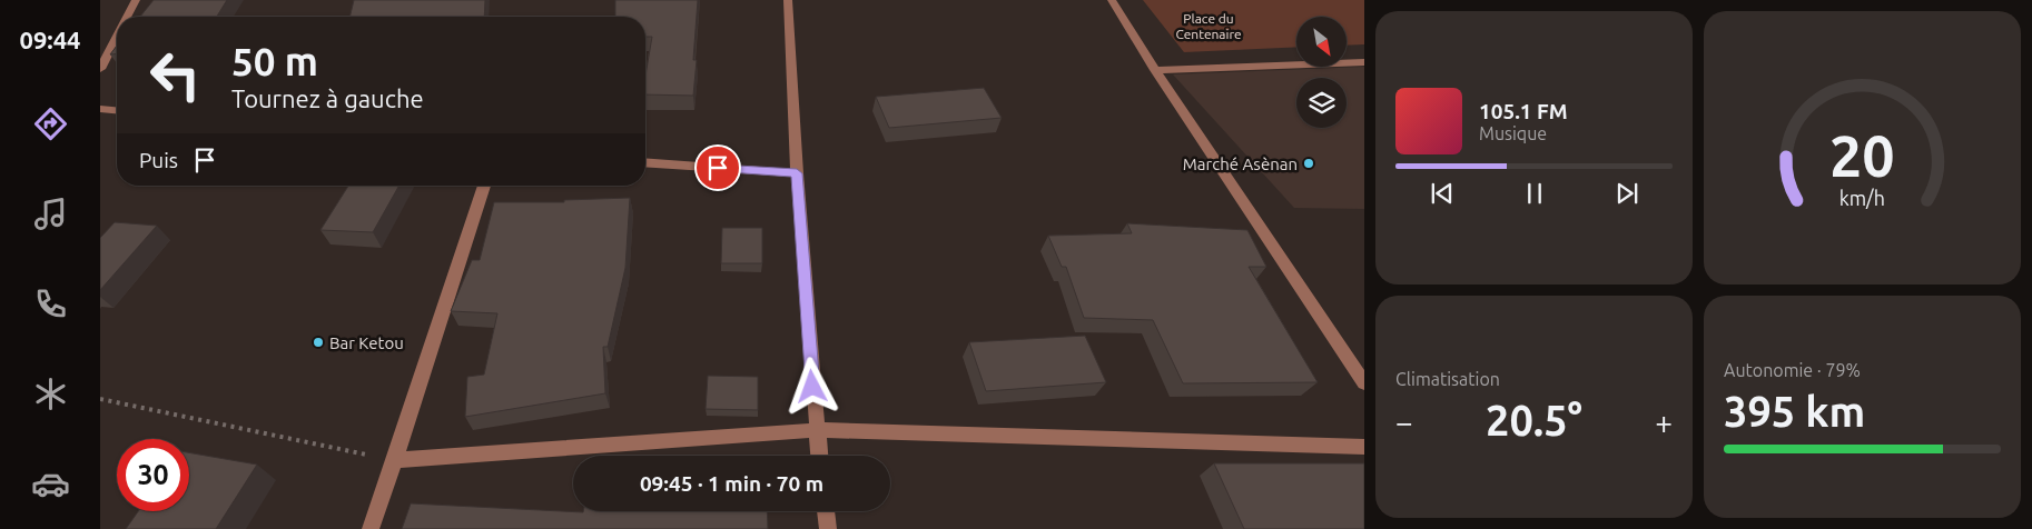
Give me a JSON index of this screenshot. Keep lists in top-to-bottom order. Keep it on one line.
{"parks":["Place du Centenaire"],"places":["Marché Asènan","Bar Ketou"],"north":"bottom right","page":{"tabs":"09:44","turn":["50 m","Tournez à gauche"],"song":["105.1 FM","Musique"],"then":"Puis","tile":["Climatisation",["Autonomie · 79%","395 km"]],"heat":["−","20.5°","+"],"limit":"30","trip":"09:45 · 1 min · 70 m","gauge":["20","km/h"]}}
